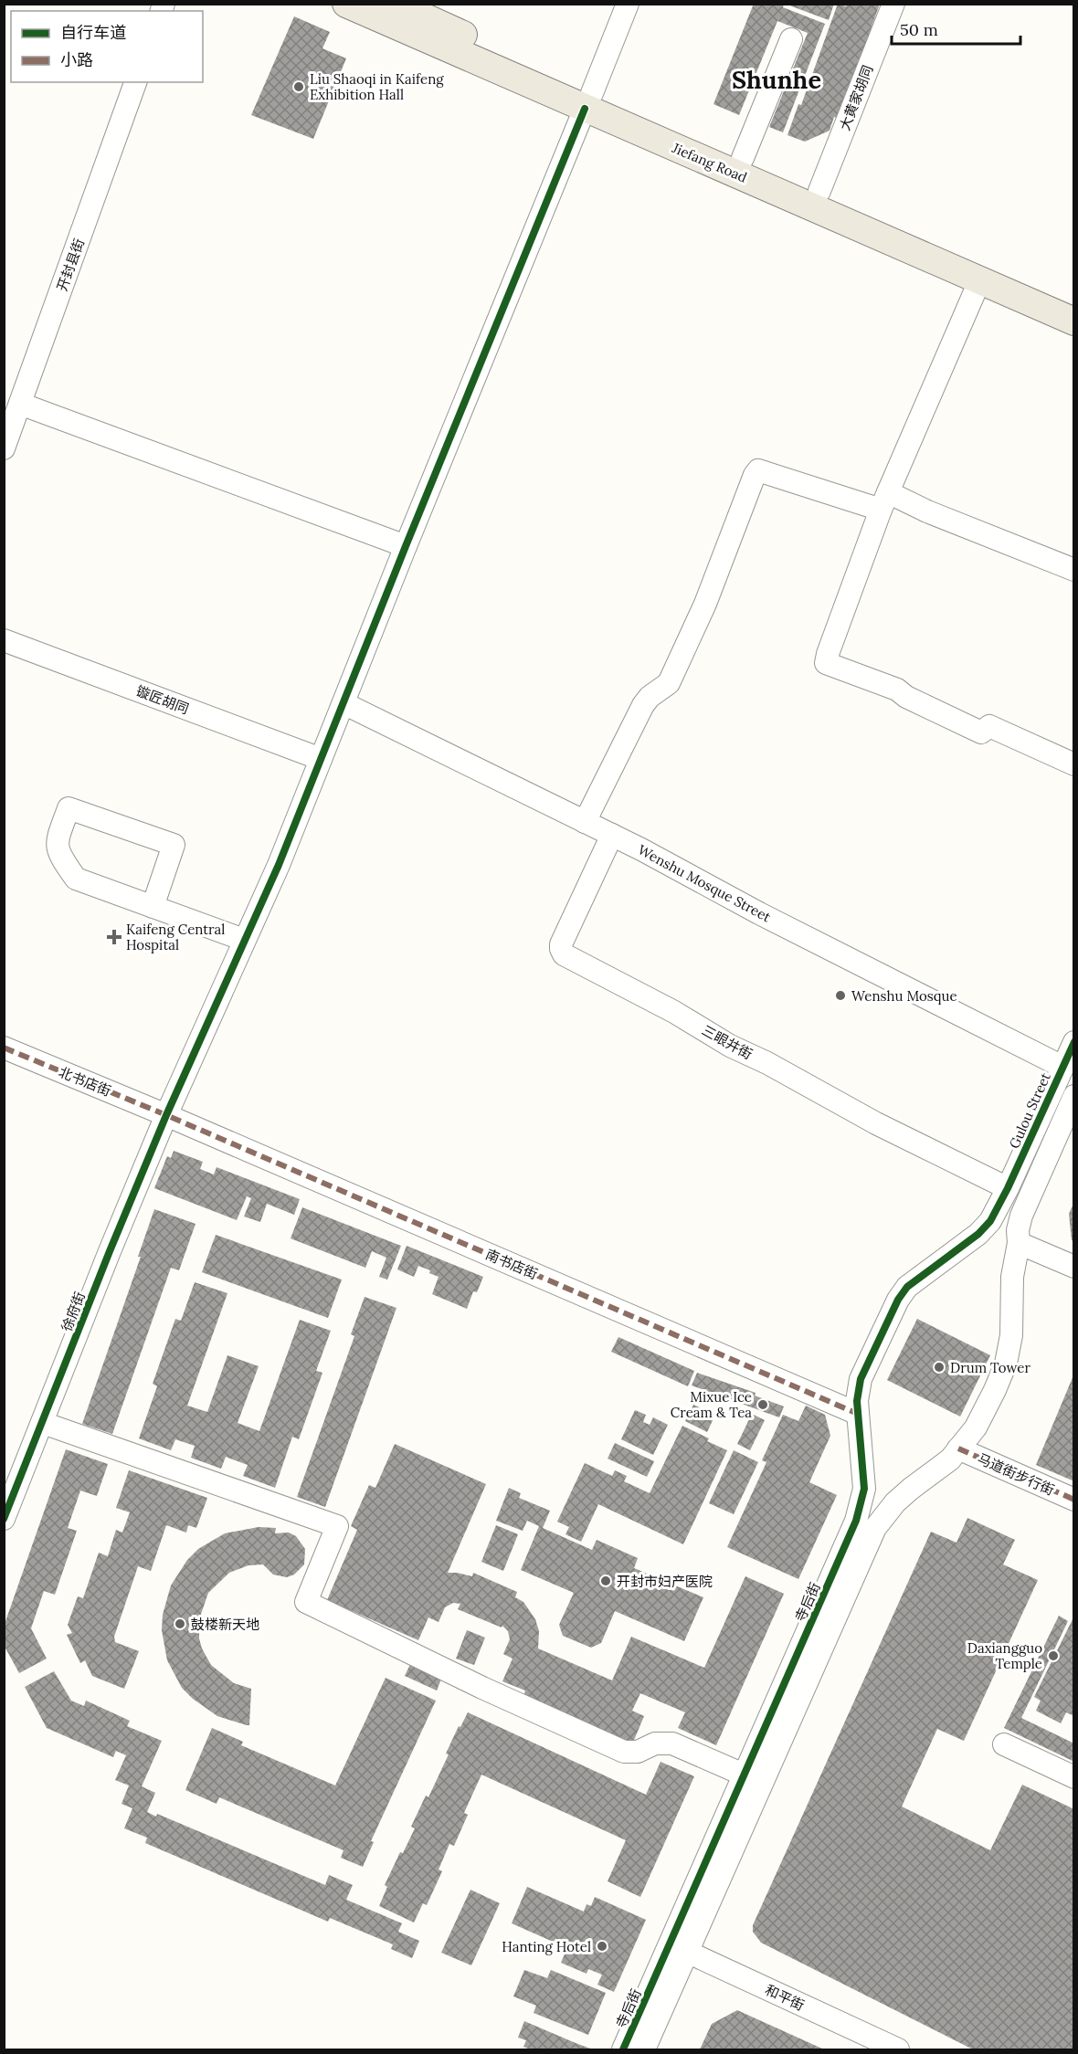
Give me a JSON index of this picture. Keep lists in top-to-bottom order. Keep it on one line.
{"streets":{"main road":["Jiefang Road"],"street":["大黄家胡同","开封县街","镟匠胡同","Wenshu Mosque Street","三眼井街","北书店街","Gulou Street","南书店街","徐府街","马道街步行街","寺后街","和平街"]},"crossings":[["大黄家胡同","Jiefang Road"],["Jiefang Road","徐府街"],["镟匠胡同","徐府街"],["Wenshu Mosque Street","三眼井街"],["Wenshu Mosque Street","Gulou Street"],["Wenshu Mosque Street","徐府街"],["三眼井街","Gulou Street"],["三眼井街","寺后街"],["北书店街","南书店街"],["北书店街","徐府街"],["Gulou Street","寺后街"],["南书店街","徐府街"],["南书店街","寺后街"],["马道街步行街","寺后街"],["寺后街","和平街"]],"districts":["Shunhe"],"places":{"other":["Liu Shaoqi in Kaifeng Exhibition Hall","Wenshu Mosque","Drum Tower","Mixue Ice Cream & Tea","开封市妇产医院","鼓楼新天地","Daxiangguo Temple","Hanting Hotel"],"health":["Kaifeng Central Hospital"]},"legend":["自行车道","小路"],"scale_bar":"50 m"}
